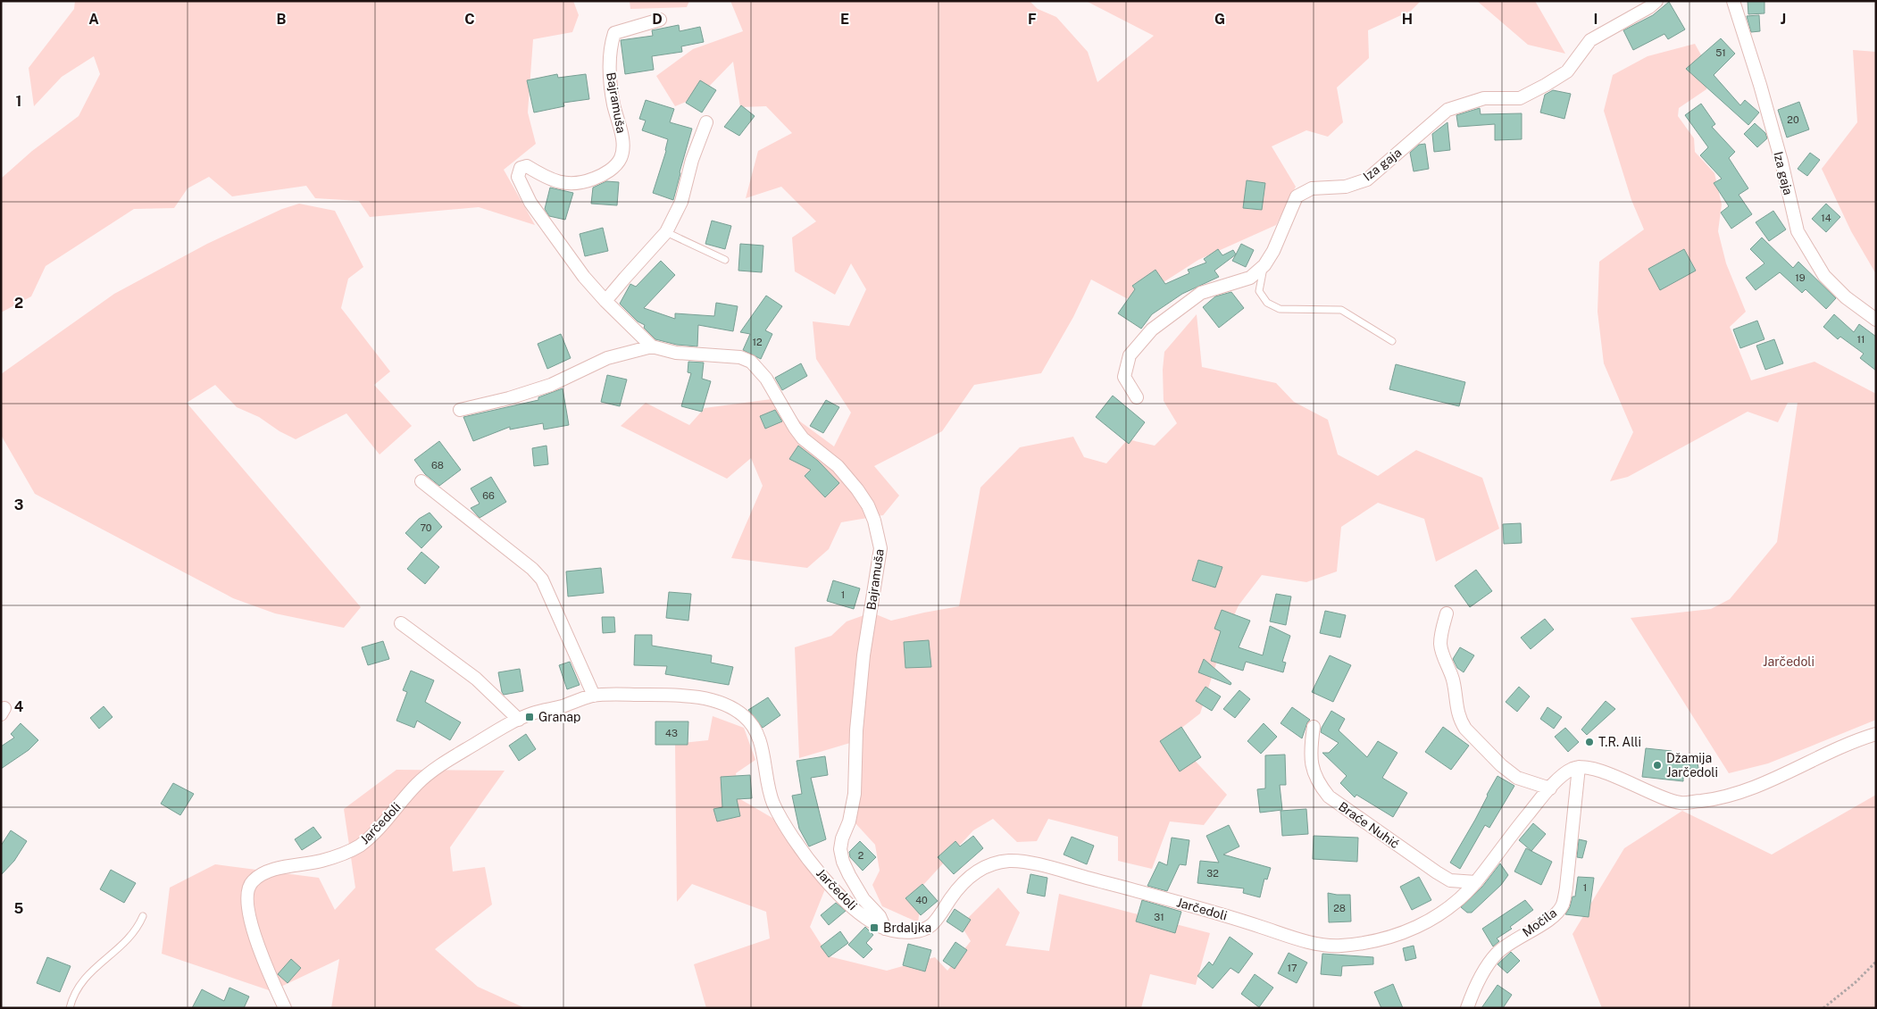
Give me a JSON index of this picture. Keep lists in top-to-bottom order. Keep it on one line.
{"streets":{"street":["Bajramuša","Iza gaja","Jarčedoli","Braće Nuhić","Močila"]},"crossings":[["Bajramuša","Jarčedoli"],["Jarčedoli","Braće Nuhić"],["Jarčedoli","Močila"]],"parks":["Jarčedoli"],"places":{"transit":["Granap","Brdaljka"],"other":["T.R. Alli","Džamija Jarčedoli"]},"house_numbers":["51","20","14","19","11","12","68","66","70","1","43","2","32","1","40","28","31","17"],"grid":{"columns":["A","B","C","D","E","F","G","H","I","J"],"rows":["1","2","3","4","5"]}}
